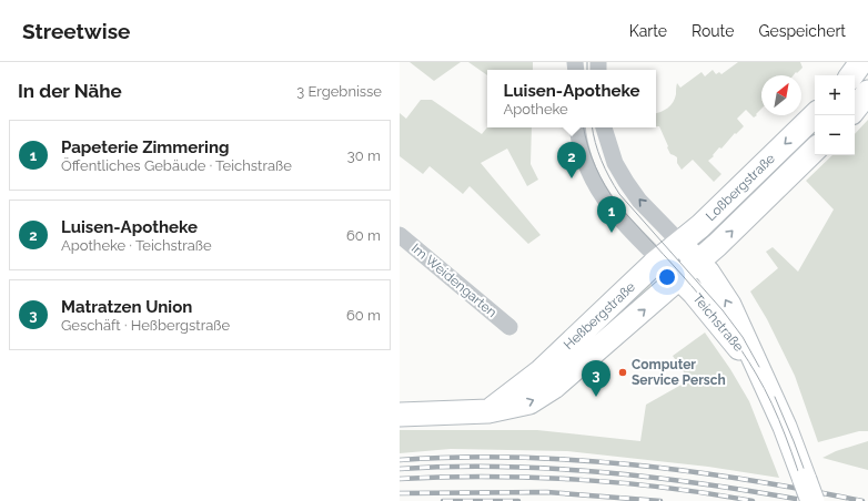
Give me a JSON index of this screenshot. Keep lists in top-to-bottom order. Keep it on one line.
{"streets":{"main road":["Loßbergstraße","Heßbergstraße","Teichstraße"],"street":["Im Weidengarten"]},"crossings":[["Loßbergstraße","Heßbergstraße"],["Loßbergstraße","Teichstraße"],["Heßbergstraße","Teichstraße"]],"places":["Computer Service Persch"],"north":"top right","page":{"header":"Streetwise","nav":["Karte","Route","Gespeichert"],"heading":["In der Nähe","3 Ergebnisse"],"popup":["Luisen-Apotheke","Apotheke"],"map_buttons":["+","−"],"list":[{"mark":"1","name":"Papeterie Zimmering","note":"Öffentliches Gebäude · Teichstraße","value":"30 m"},{"mark":"2","name":"Luisen-Apotheke","note":"Apotheke · Teichstraße","value":"60 m"},{"mark":"3","name":"Matratzen Union","note":"Geschäft · Heßbergstraße","value":"60 m"}],"pins":["2","1","3"]}}
